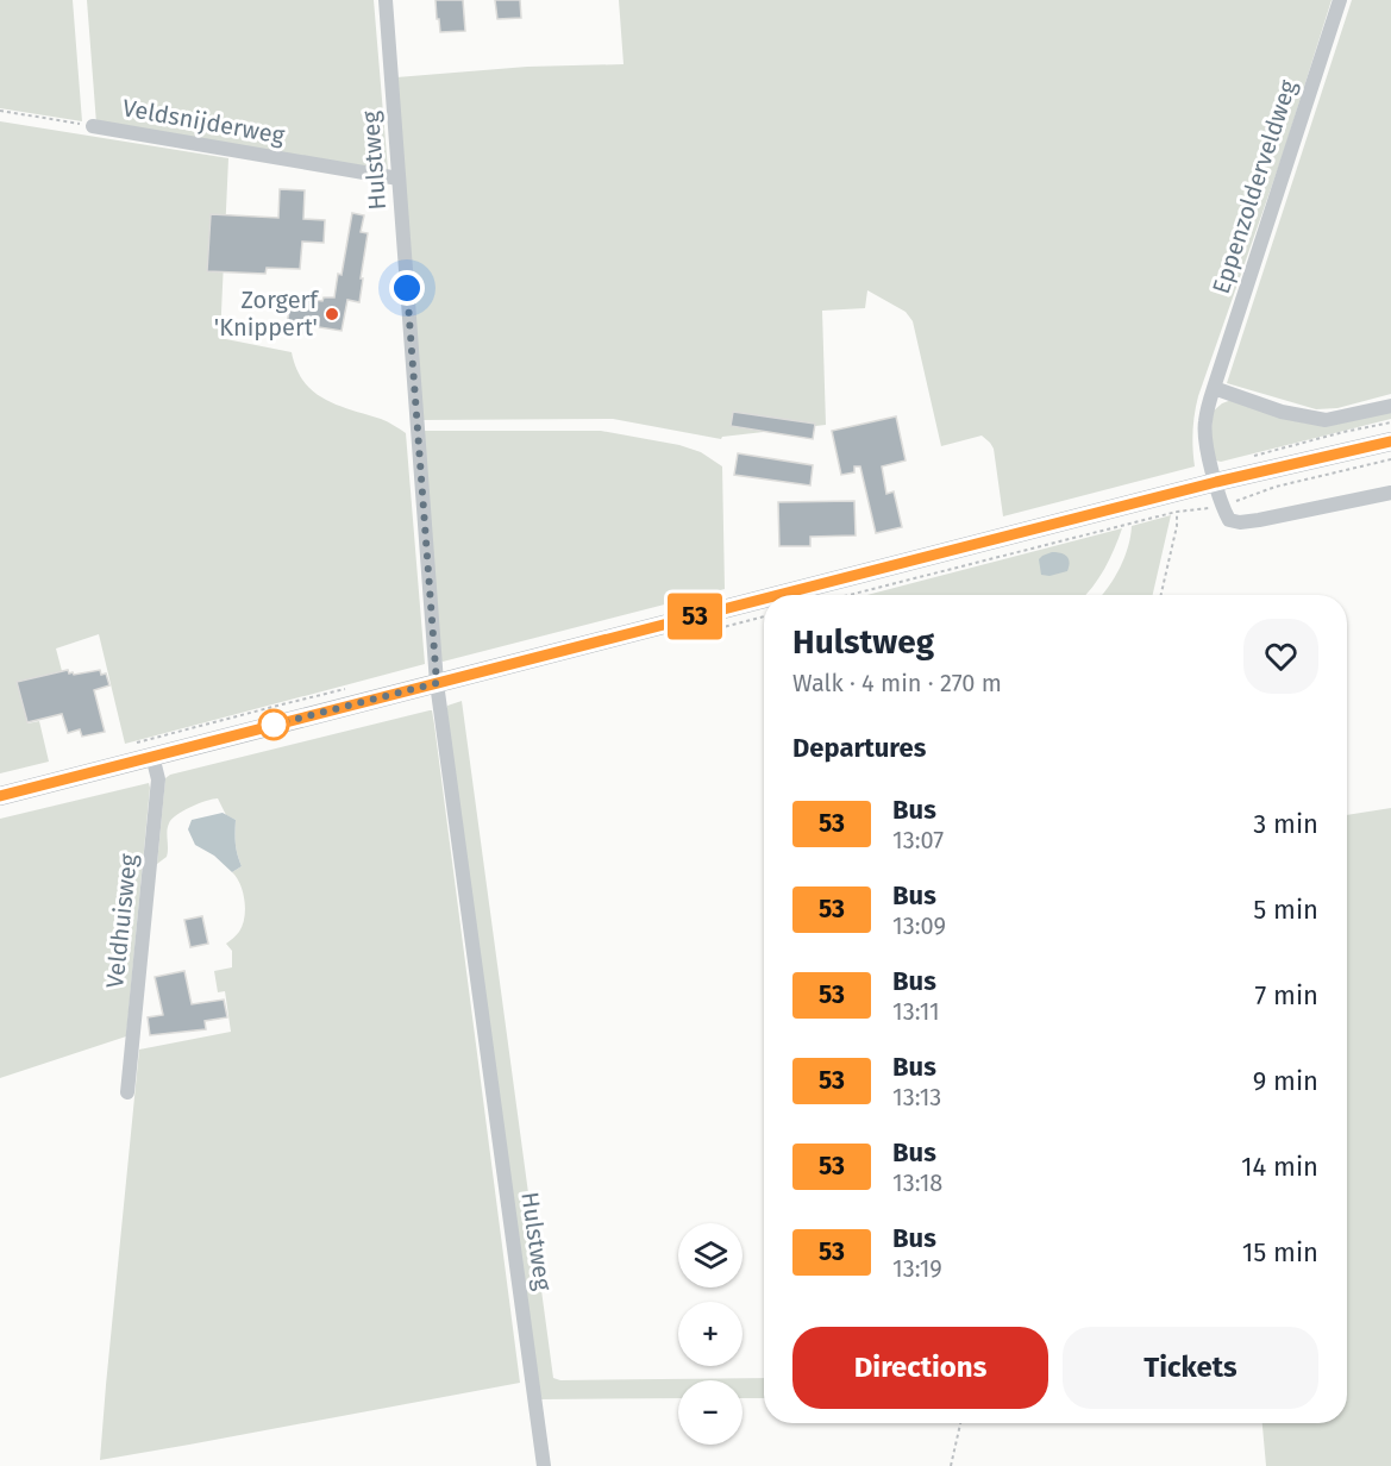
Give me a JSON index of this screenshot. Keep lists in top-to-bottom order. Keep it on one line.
{"streets":{"street":["Veldsnijderweg","Hulstweg","Eppenzolderveldweg","Veldhuisweg"]},"crossings":[["Veldsnijderweg","Hulstweg"]],"places":["Zorgerf 'Knippert'"],"lines":["bus line 53"],"page":{"on_map":"53","heading":[["Hulstweg","Walk · 4 min · 270 m"],"Departures"],"list":[{"mark":"53","name":"Bus","note":"13:07","value":"3 min"},{"mark":"53","name":"Bus","note":"13:09","value":"5 min"},{"mark":"53","name":"Bus","note":"13:11","value":"7 min"},{"mark":"53","name":"Bus","note":"13:13","value":"9 min"},{"mark":"53","name":"Bus","note":"13:18","value":"14 min"},{"mark":"53","name":"Bus","note":"13:19","value":"15 min"}],"map_buttons":["+","−"],"buttons":["Directions","Tickets"]}}
